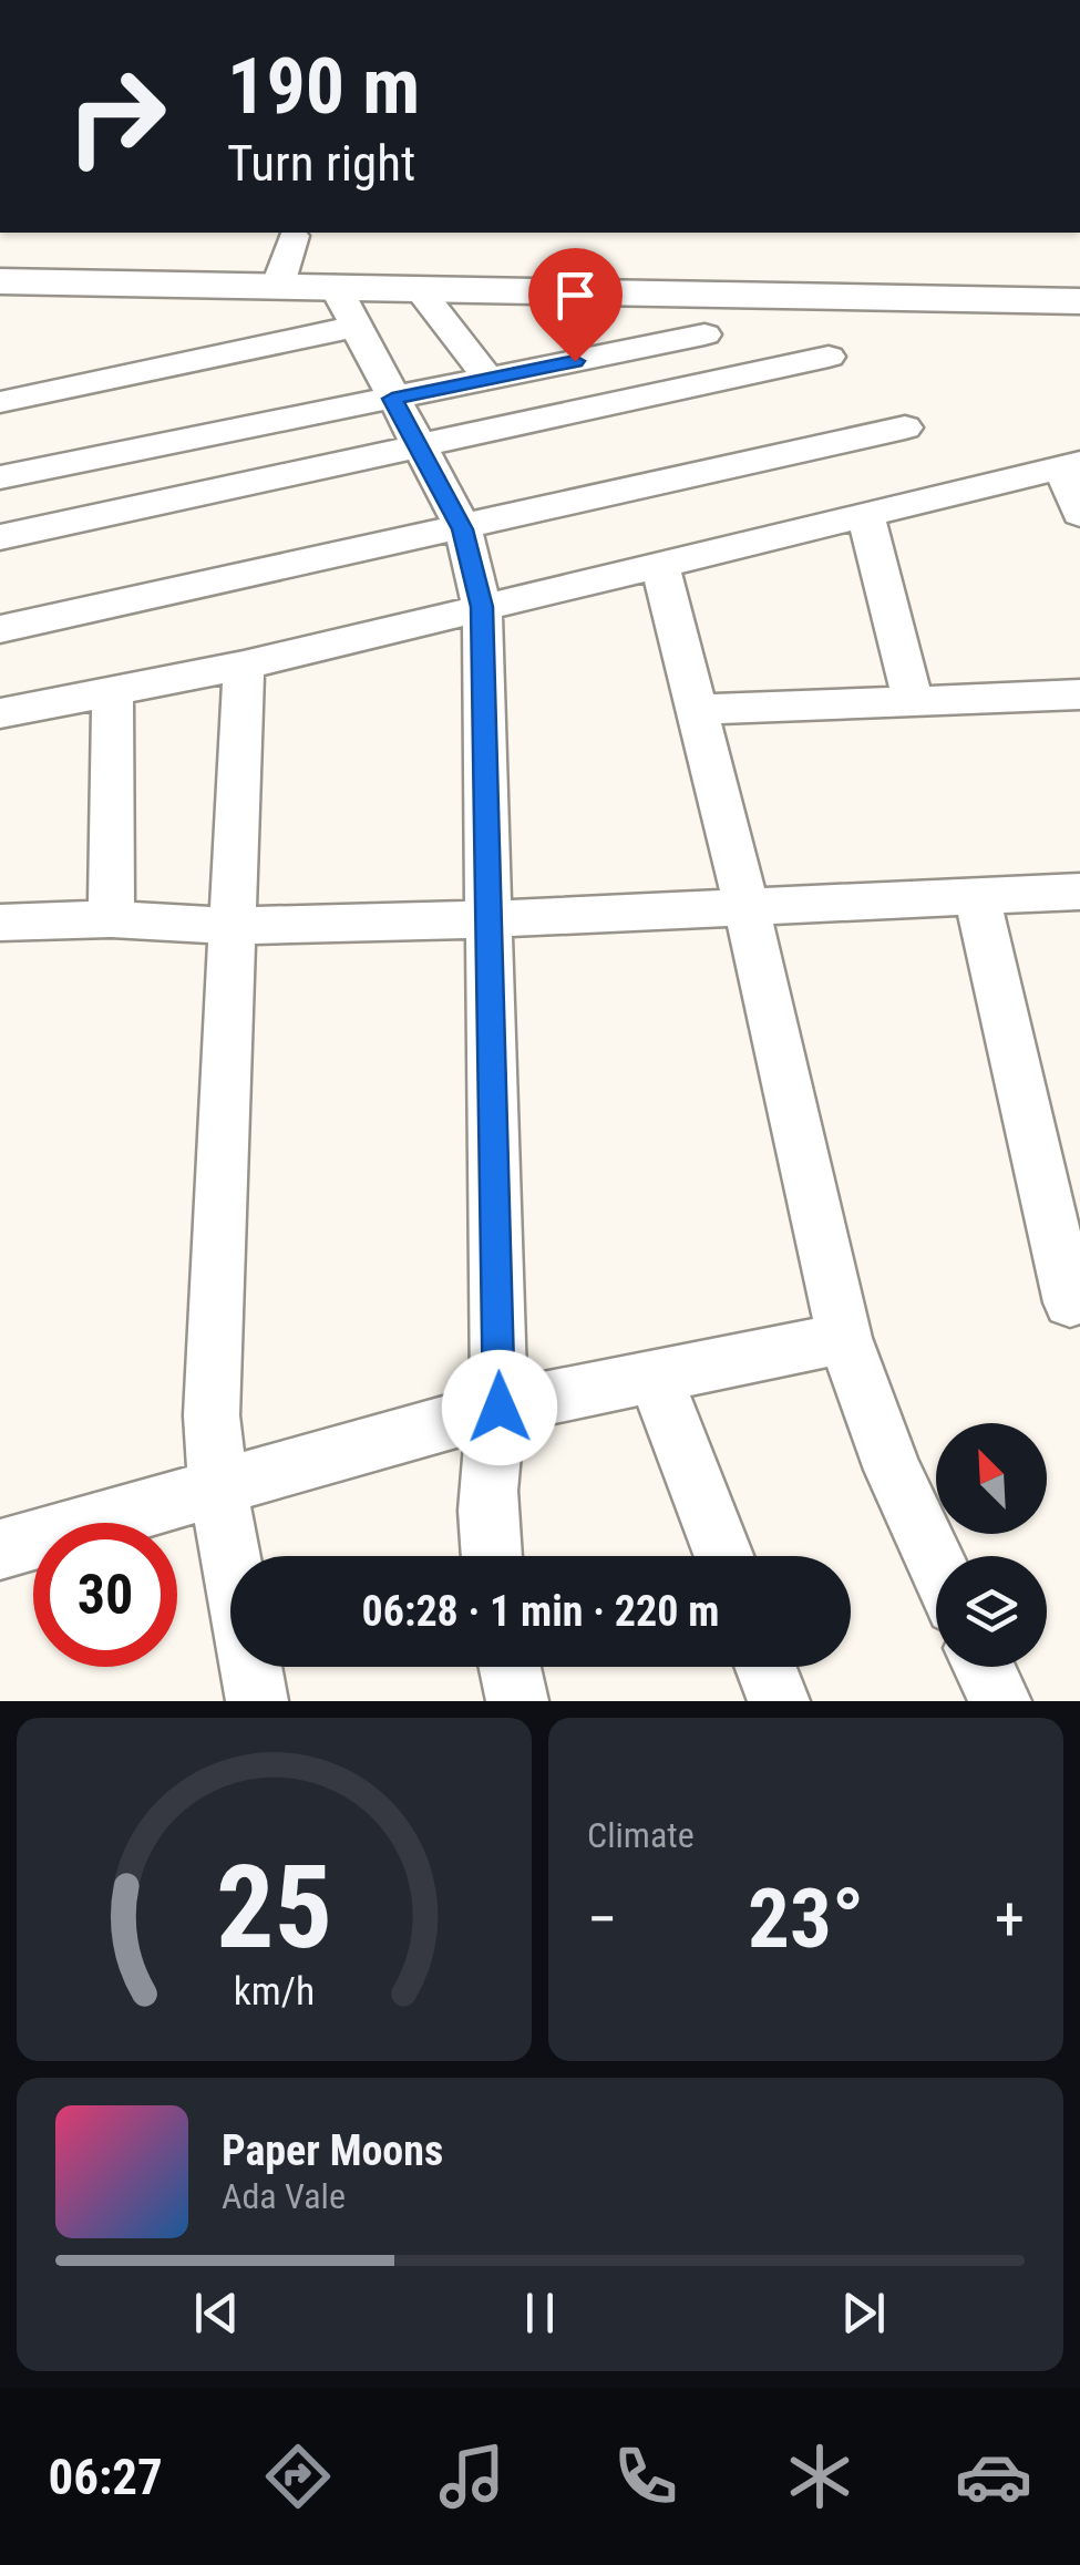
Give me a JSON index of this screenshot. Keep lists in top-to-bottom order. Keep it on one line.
{"north":"top left","page":{"turn":["190 m","Turn right"],"limit":"30","trip":"06:28 · 1 min · 220 m","tile":"Climate","heat":["−","23°","+"],"song":["Paper Moons","Ada Vale"],"tabs":"06:27","gauge":["25","km/h"]}}
